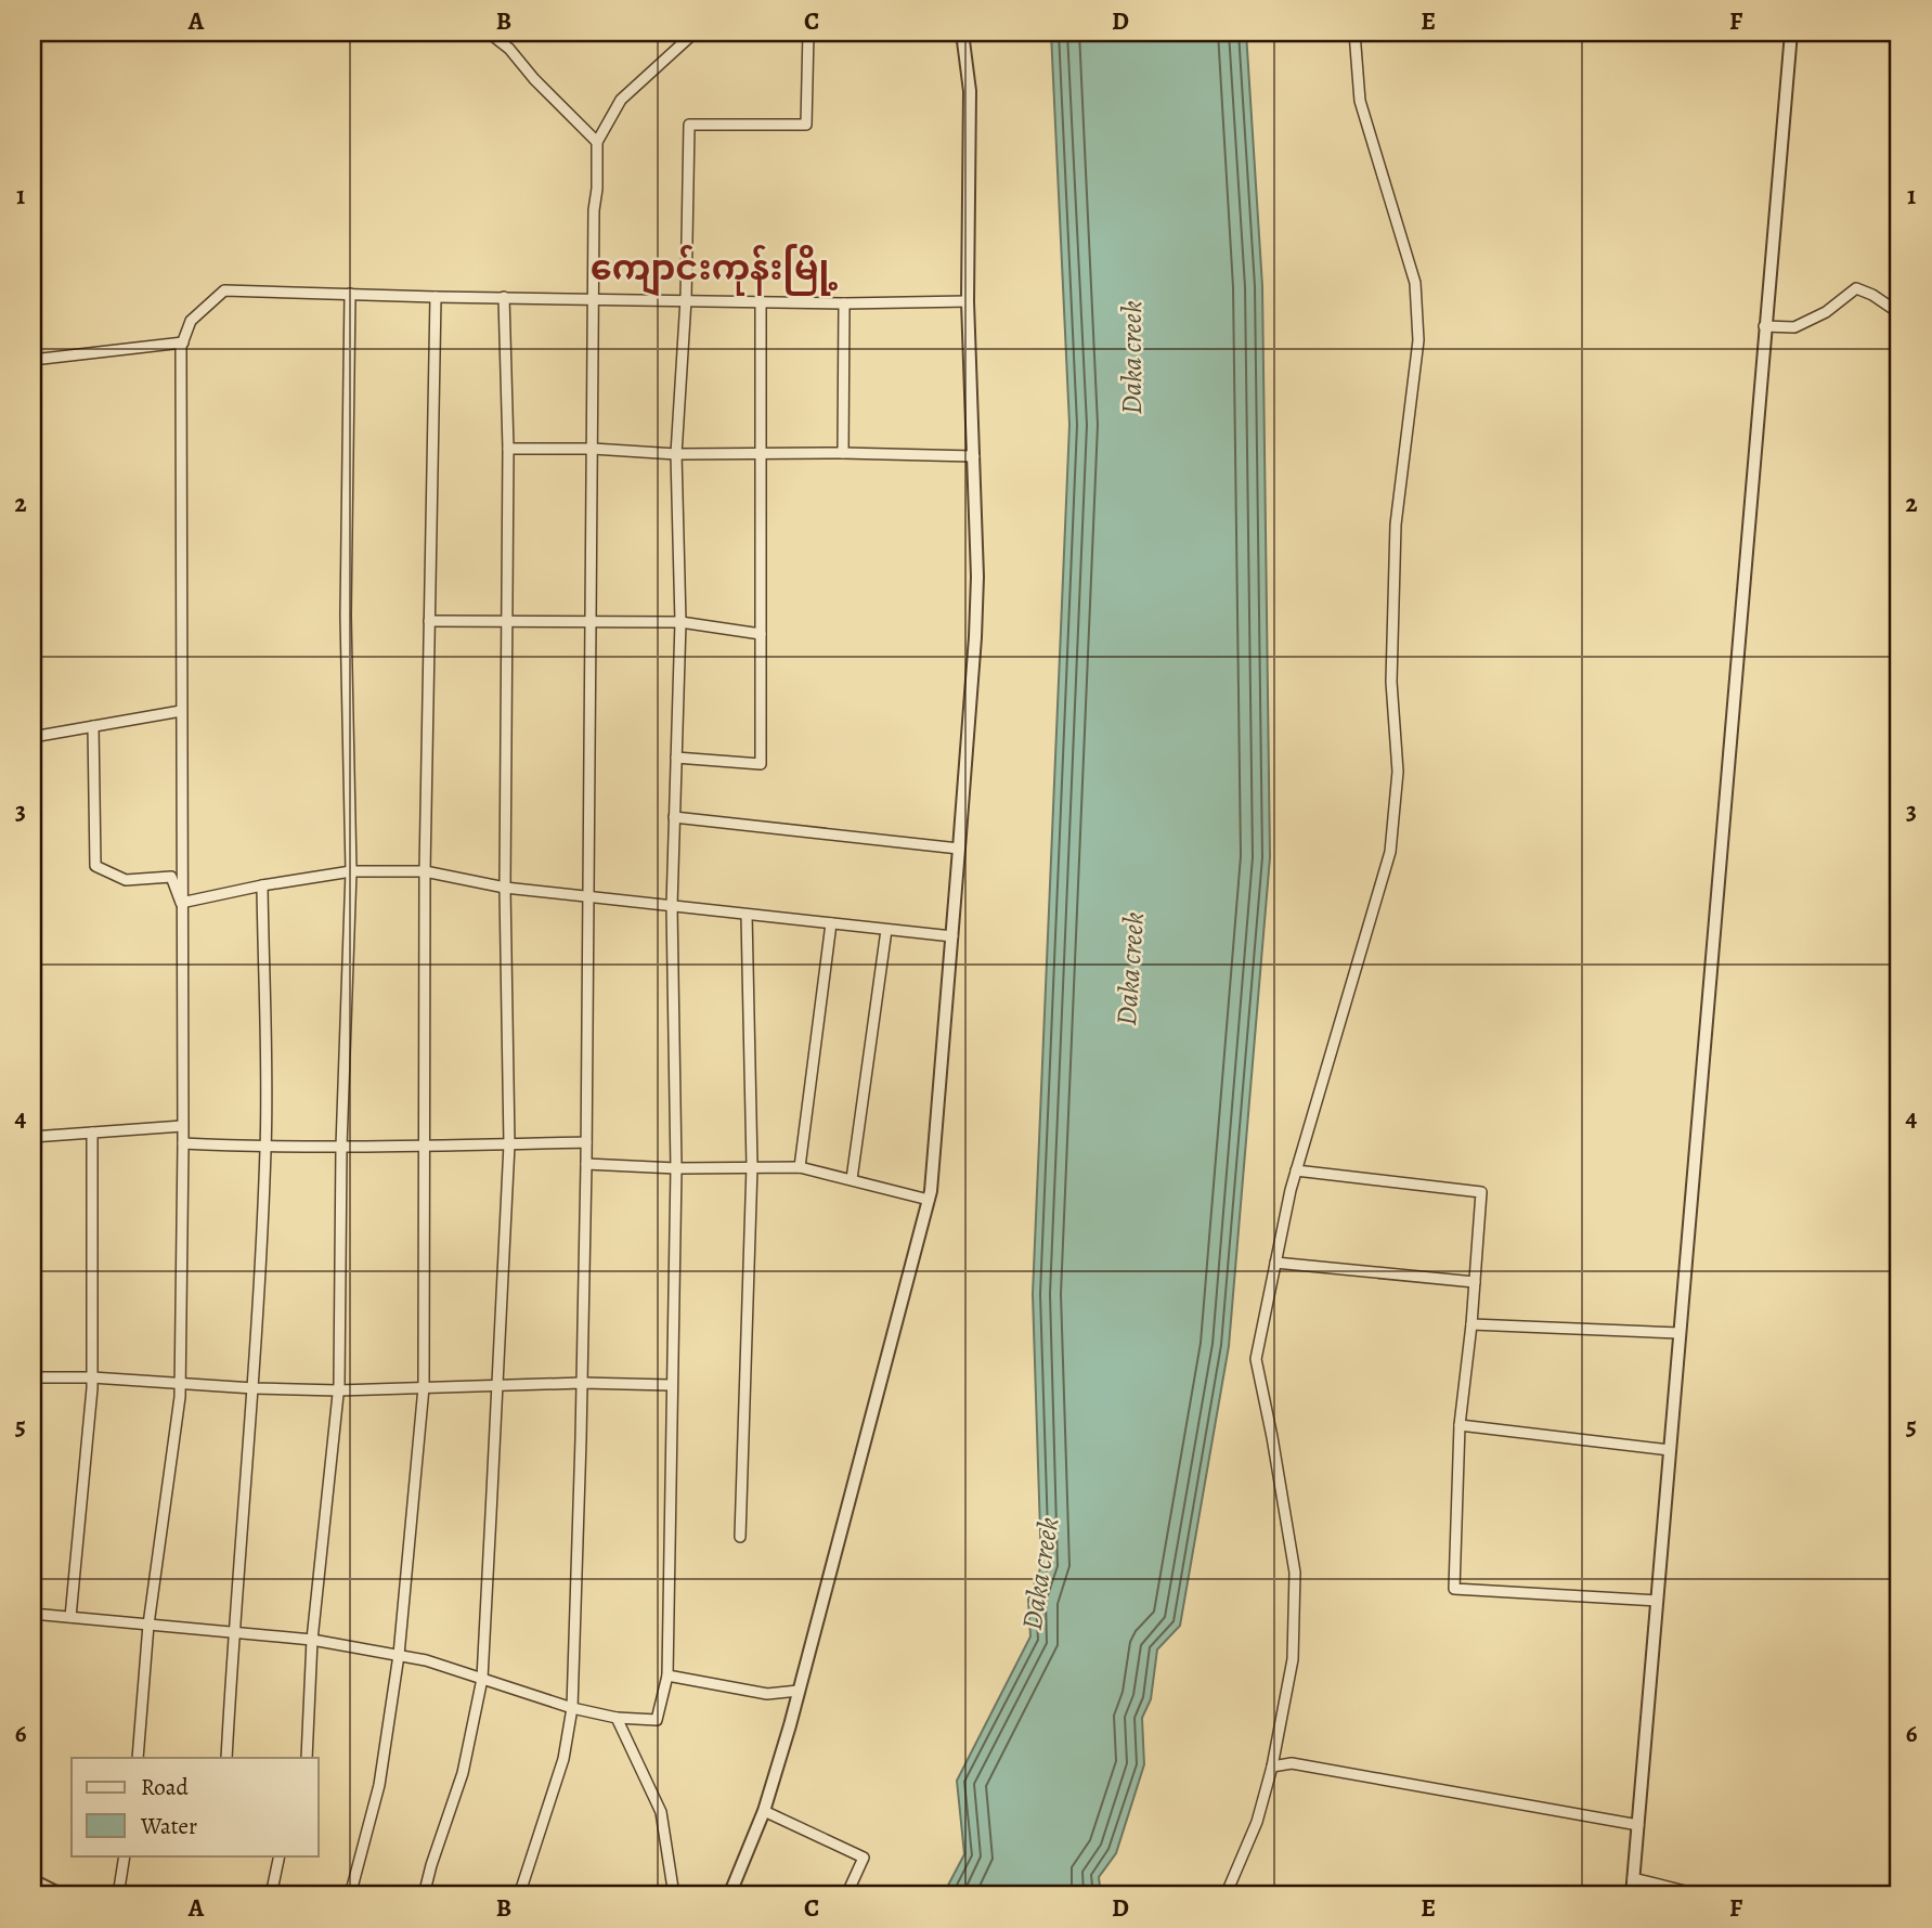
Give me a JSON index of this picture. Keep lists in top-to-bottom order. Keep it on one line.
{"districts":["ကျောင်းကုန်းမြို့"],"water":["Daka creek"],"legend":["Road","Water"],"grid":{"columns":["A","B","C","D","E","F"],"rows":["1","2","3","4","5","6"]}}
